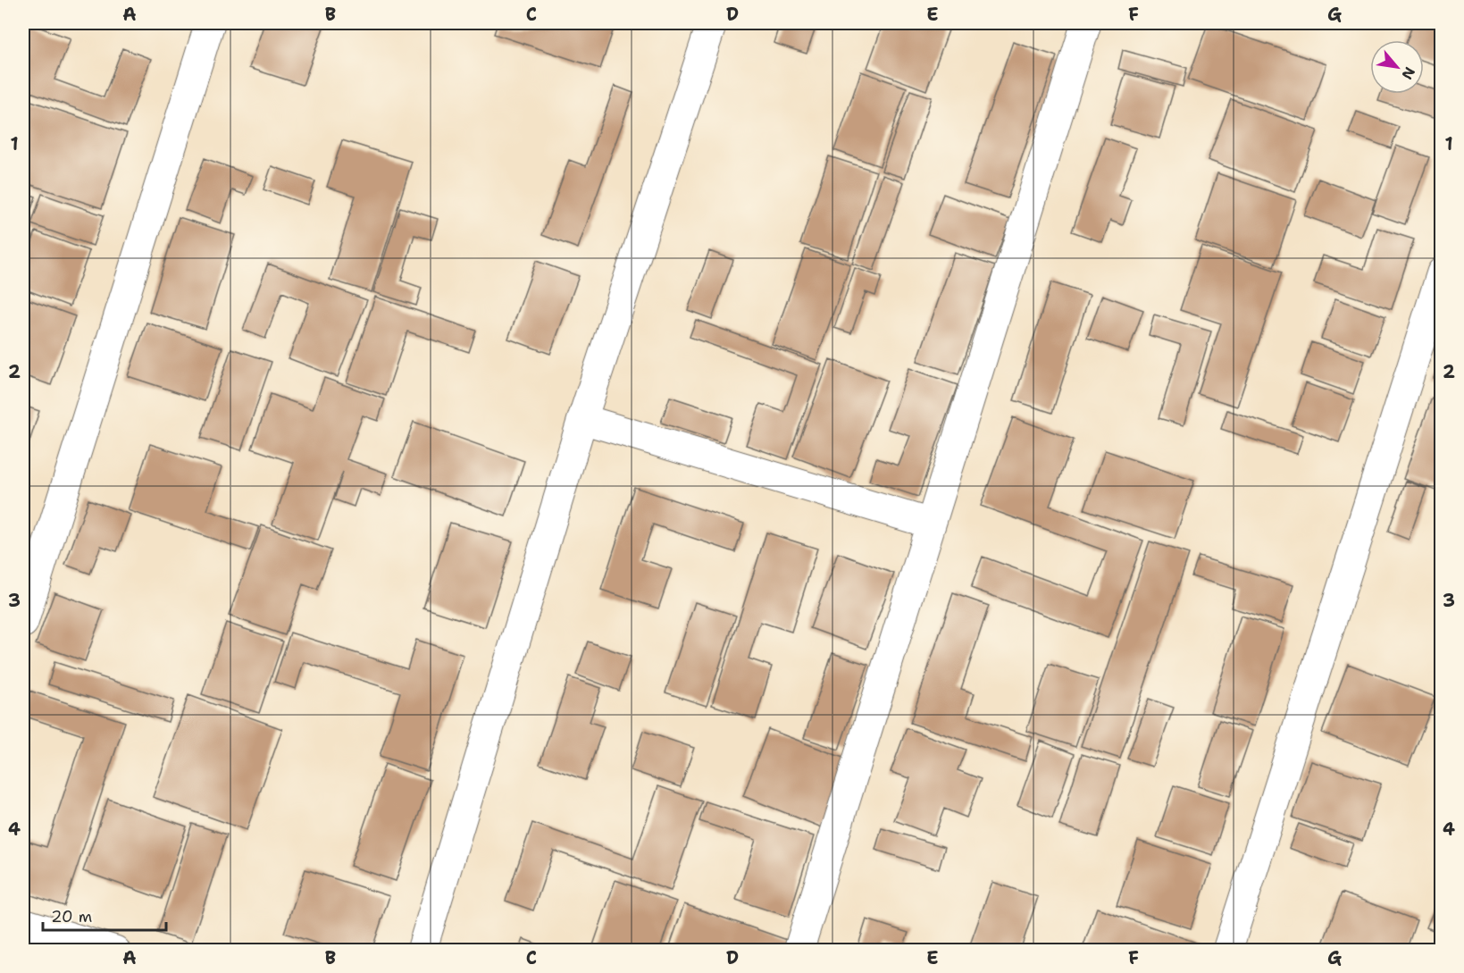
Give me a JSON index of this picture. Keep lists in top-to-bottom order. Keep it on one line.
{"scale_bar":"20 m","north":"bottom right","grid":{"columns":["A","B","C","D","E","F","G"],"rows":["1","2","3","4"]}}
